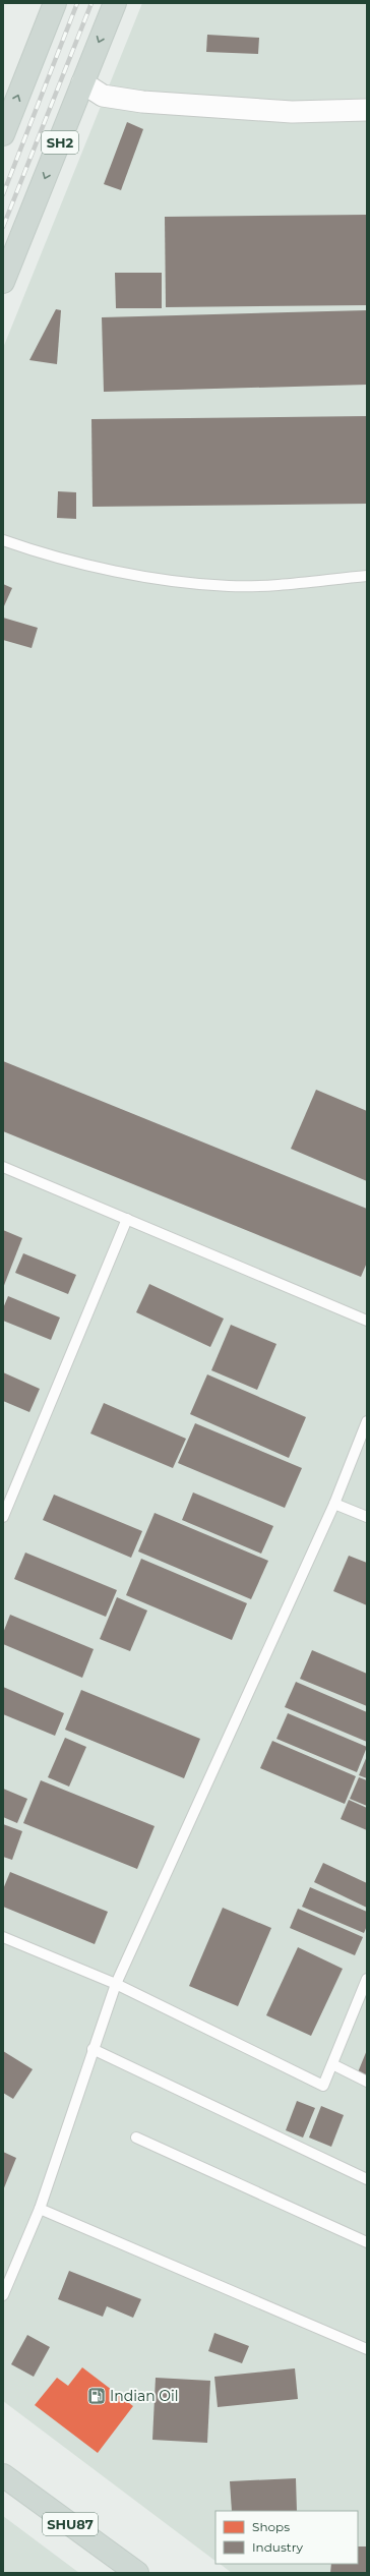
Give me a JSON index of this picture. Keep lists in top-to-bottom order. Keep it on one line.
{"streets":{"main road":["SH2","SHU87"]},"places":{"fuel station":["Indian Oil"]},"legend":["Shops","Industry"]}
